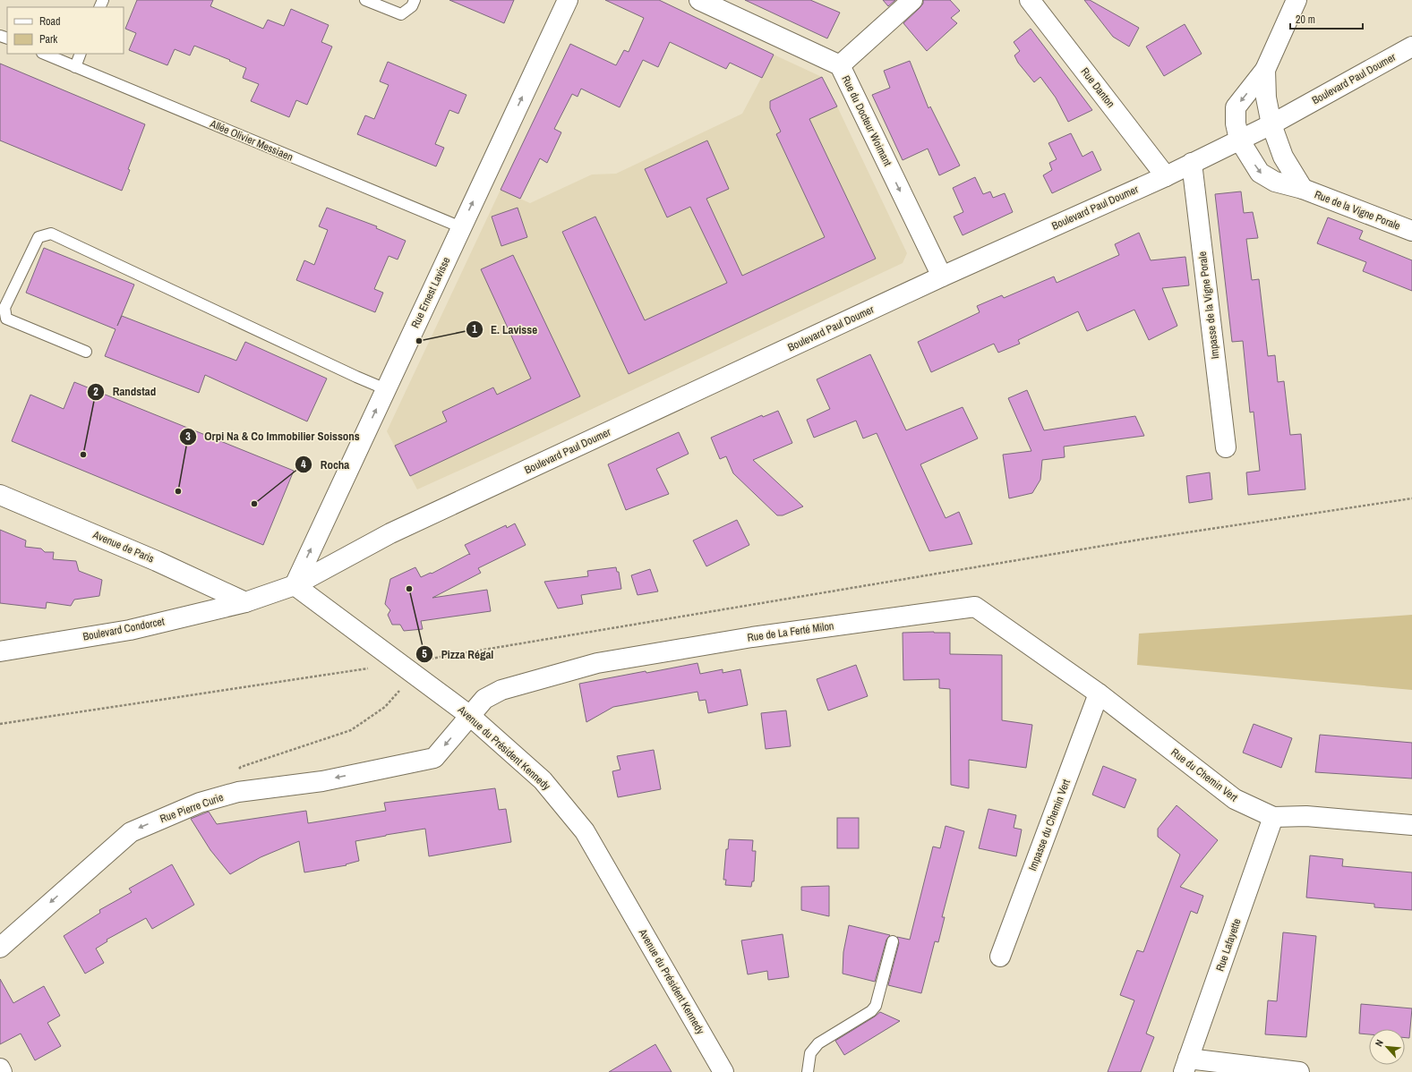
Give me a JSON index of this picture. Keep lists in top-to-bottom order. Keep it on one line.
{"streets":{"street":["Boulevard Paul Doumer","Rue Danton","Rue du Docteur Woimant","Rue de la Vigne Porale","Rue Ernest Lavisse","Impasse de la Vigne Porale","Avenue de Paris","Boulevard Condorcet","Rue de La Ferté Milon","Avenue du Président Kennedy","Rue du Chemin Vert","Rue Pierre Curie","Impasse du Chemin Vert","Rue Lafayette"],"lane":["Allée Olivier Messiaen"]},"crossings":[["Boulevard Paul Doumer","Rue Danton"],["Boulevard Paul Doumer","Rue du Docteur Woimant"],["Boulevard Paul Doumer","Rue de la Vigne Porale"],["Boulevard Paul Doumer","Rue Ernest Lavisse"],["Boulevard Paul Doumer","Impasse de la Vigne Porale"],["Boulevard Paul Doumer","Avenue de Paris"],["Boulevard Paul Doumer","Boulevard Condorcet"],["Boulevard Paul Doumer","Avenue du Président Kennedy"],["Allée Olivier Messiaen","Rue Ernest Lavisse"],["Rue Ernest Lavisse","Avenue du Président Kennedy"],["Avenue de Paris","Boulevard Condorcet"],["Rue de La Ferté Milon","Avenue du Président Kennedy"],["Rue de La Ferté Milon","Rue du Chemin Vert"],["Rue de La Ferté Milon","Rue Pierre Curie"],["Rue de La Ferté Milon","Impasse du Chemin Vert"],["Avenue du Président Kennedy","Rue Pierre Curie"],["Rue du Chemin Vert","Impasse du Chemin Vert"],["Rue du Chemin Vert","Rue Lafayette"]],"one_way":["Rue du Docteur Woimant","Rue Ernest Lavisse","Rue Pierre Curie"],"places":["E. Lavisse","Randstad","Orpi Na & Co Immobilier Soissons","Rocha","Pizza Régal"],"legend":["Road","Park"],"scale_bar":"20 m","north":"top left"}
